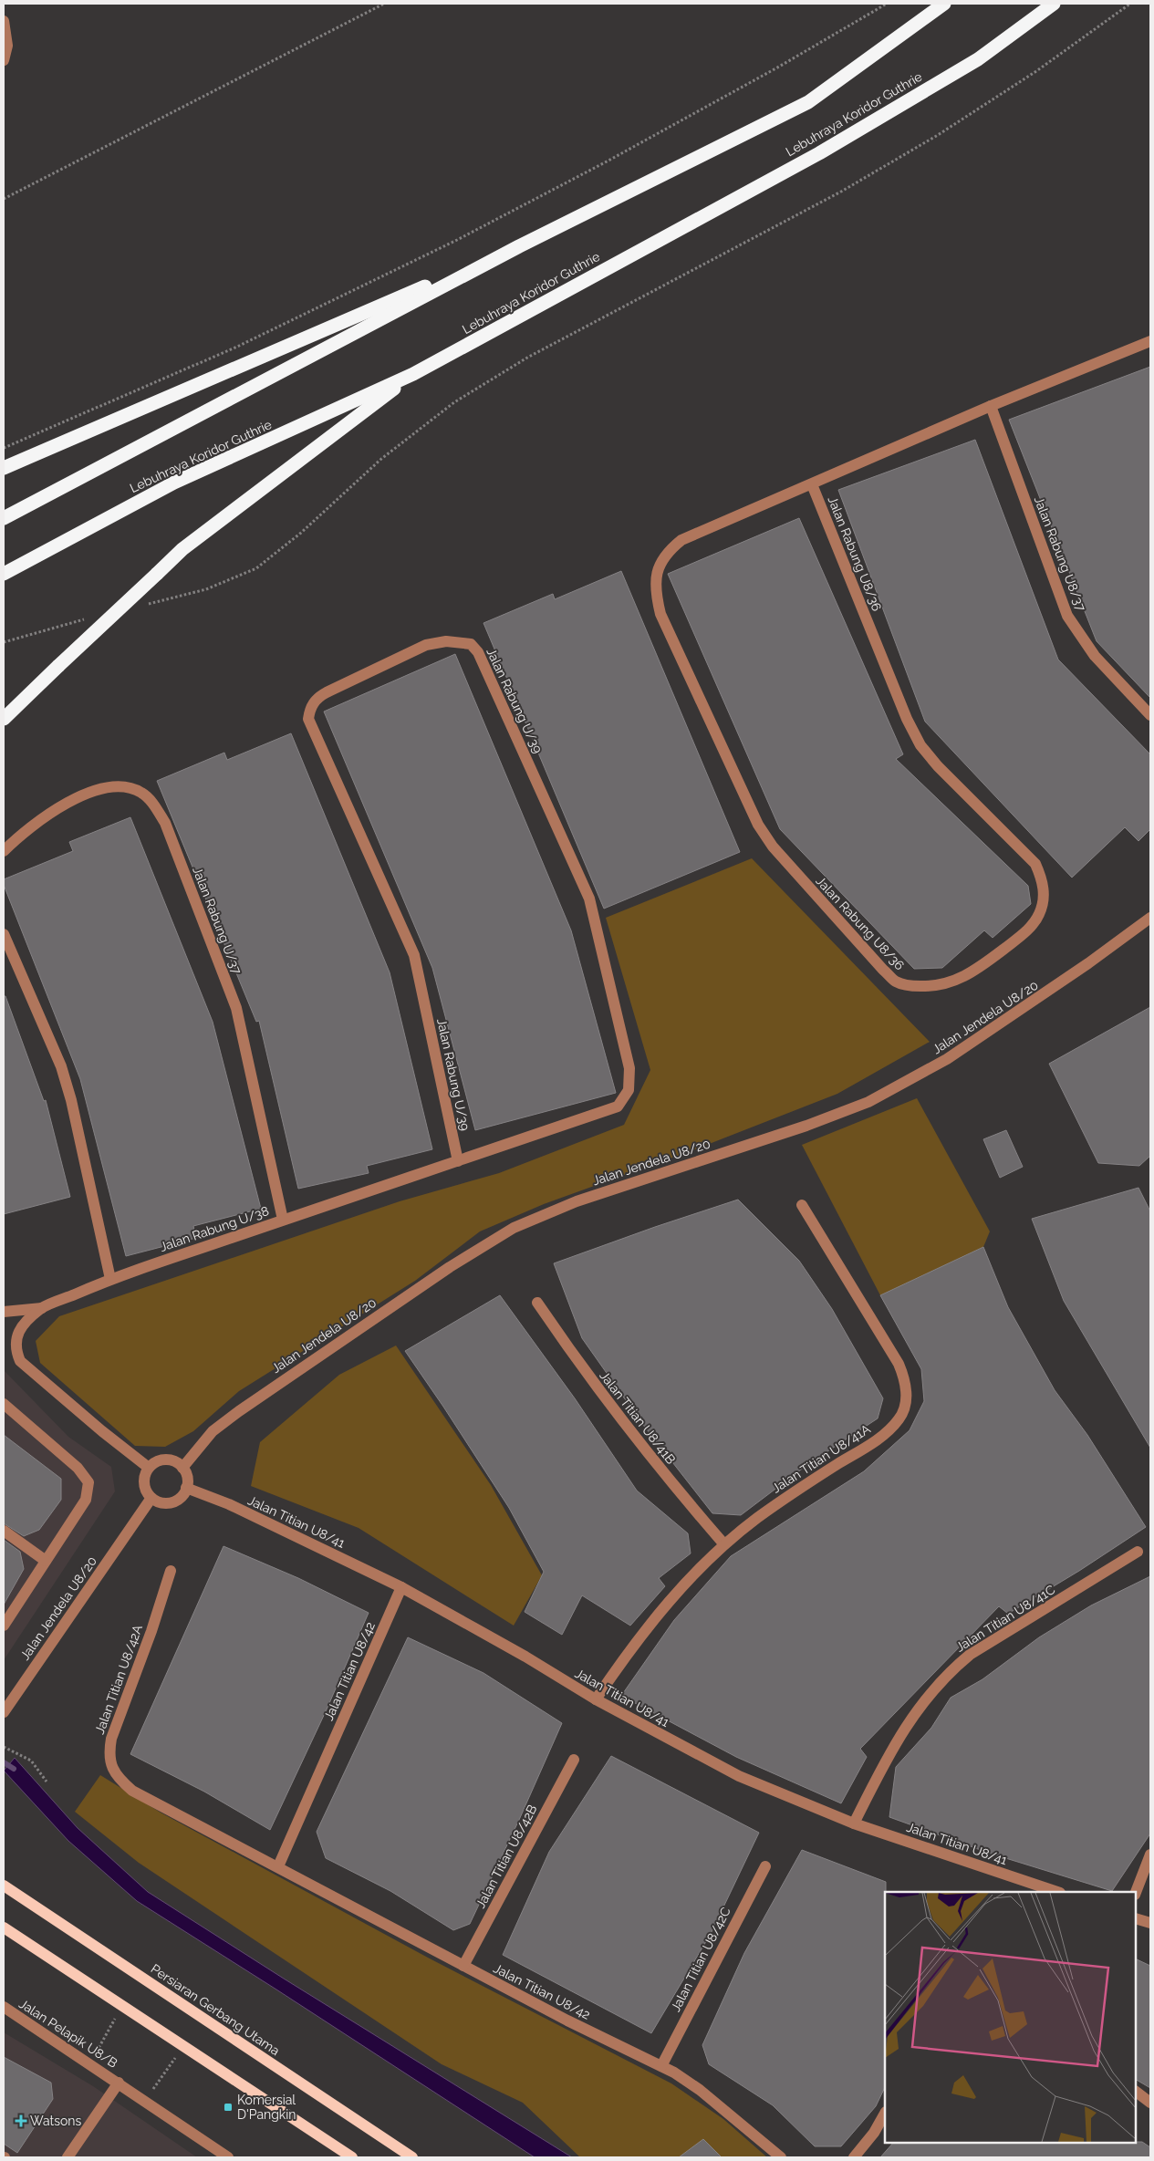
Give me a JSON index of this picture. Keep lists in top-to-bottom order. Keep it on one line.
{"streets":{"highway":["Lebuhraya Koridor Guthrie"],"main road":["Persiaran Gerbang Utama"],"street":["Jalan Rabung U8/36","Jalan Rabung U8/37","Jalan Rabung U/39","Jalan Rabung U/37","Jalan Jendela U8/20","Jalan Rabung U/38","Jalan Titian U8/41B","Jalan Titian U8/41A","Jalan Titian U8/41","Jalan Titian U8/41C","Jalan Titian U8/42","Jalan Titian U8/42A","Jalan Titian U8/42B","Jalan Titian U8/42C","Jalan Pelapik U8/B"]},"crossings":[["Jalan Rabung U8/36","Jalan Rabung U8/37"],["Jalan Rabung U/39","Jalan Rabung U/38"],["Jalan Rabung U/37","Jalan Rabung U/38"],["Jalan Jendela U8/20","Jalan Rabung U/38"],["Jalan Jendela U8/20","Jalan Titian U8/41"],["Jalan Rabung U/38","Jalan Titian U8/41"],["Jalan Titian U8/41B","Jalan Titian U8/41A"],["Jalan Titian U8/41A","Jalan Titian U8/41"],["Jalan Titian U8/41","Jalan Titian U8/41C"],["Jalan Titian U8/41","Jalan Titian U8/42"],["Jalan Titian U8/42","Jalan Titian U8/42A"],["Jalan Titian U8/42","Jalan Titian U8/42B"],["Jalan Titian U8/42","Jalan Titian U8/42C"]],"places":{"transit":["Komersial D'Pangkin"],"health":["Watsons"]}}
